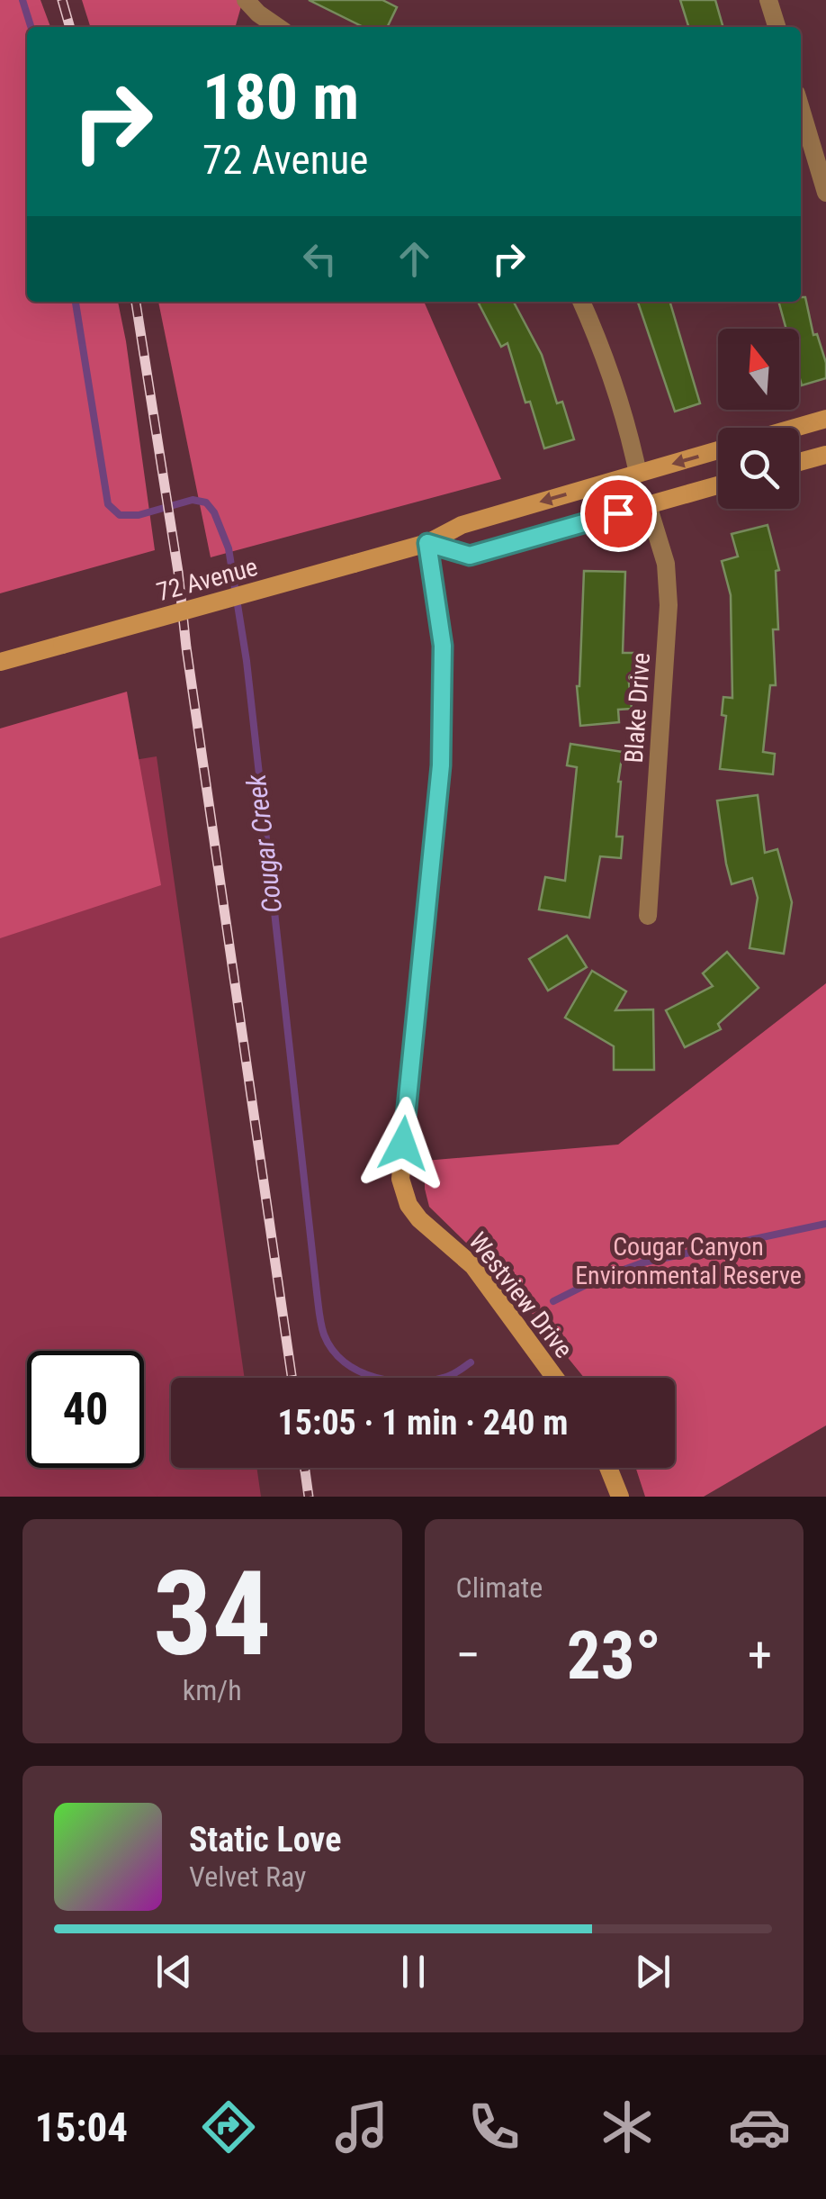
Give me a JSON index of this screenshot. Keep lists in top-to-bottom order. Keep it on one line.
{"streets":{"main road":["72 Avenue","Westview Drive"],"street":["Blake Drive"]},"crossings":[["72 Avenue","Westview Drive"]],"water":["Cougar Creek"],"parks":["Cougar Canyon Environmental Reserve"],"north":"top","page":{"turn":["180 m","72 Avenue"],"limit":"40","trip":"15:05 · 1 min · 240 m","tile":[["34","km/h"],"Climate"],"heat":["−","23°","+"],"song":["Static Love","Velvet Ray"],"tabs":"15:04"}}
